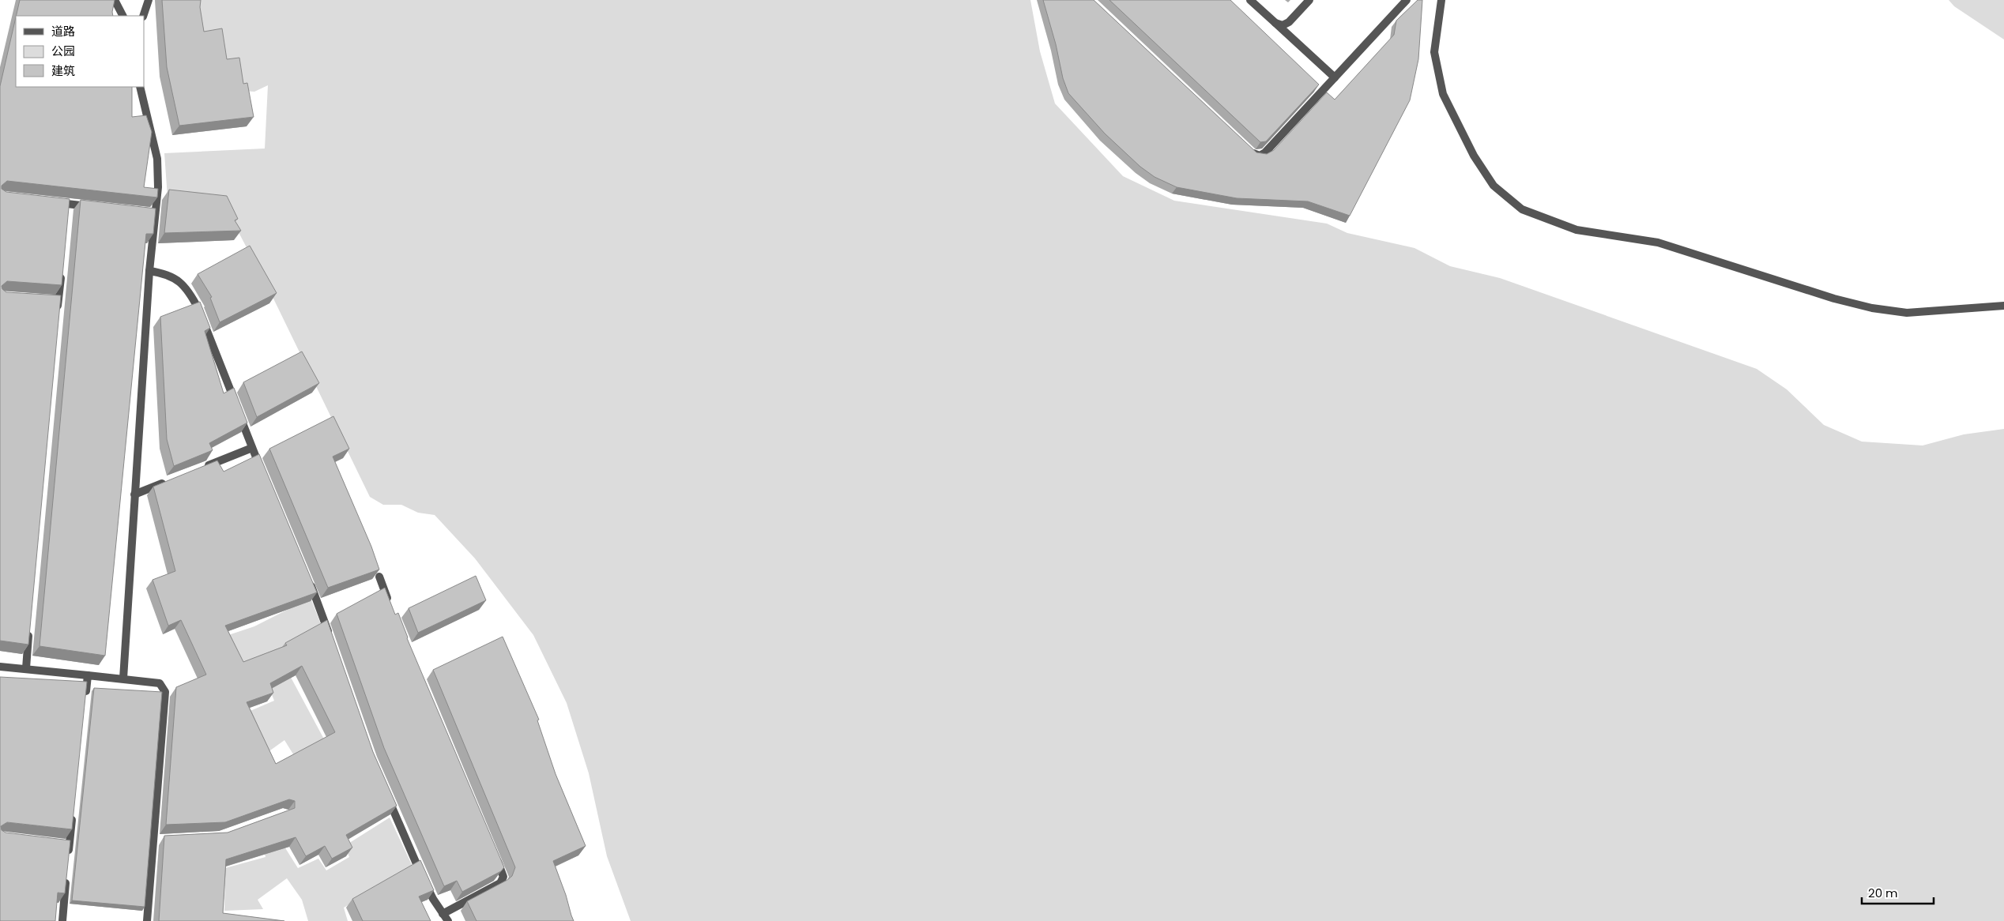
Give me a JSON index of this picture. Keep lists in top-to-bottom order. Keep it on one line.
{"legend":["道路","公园","建筑"],"scale_bar":"20 m"}
